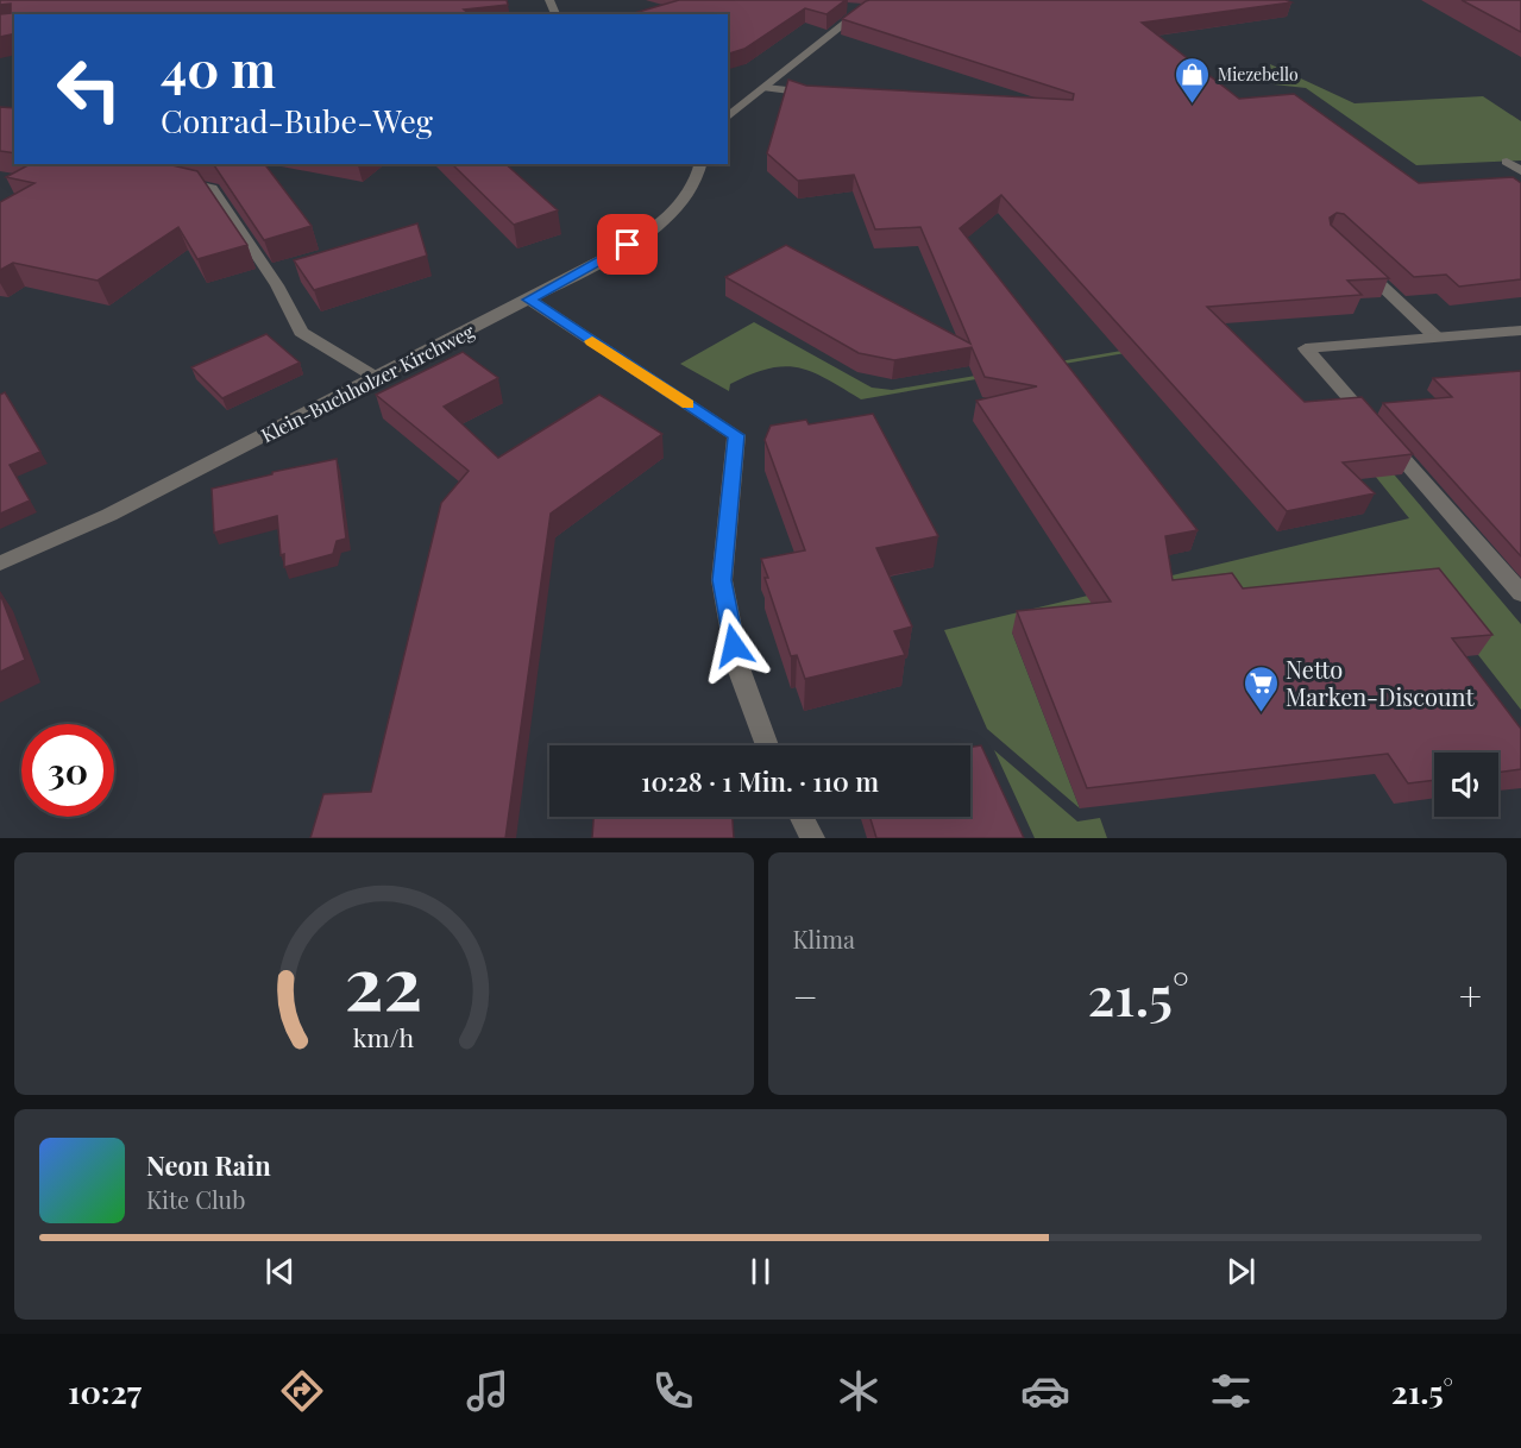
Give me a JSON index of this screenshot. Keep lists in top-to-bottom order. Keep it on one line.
{"streets":{"street":["Klein-Buchholzer Kirchweg"]},"places":{"shop":["Miezebello"],"supermarket":["Netto Marken-Discount"]},"page":{"turn":["40 m","Conrad-Bube-Weg"],"limit":"30","trip":"10:28 · 1 Min. · 110 m","tile":"Klima","heat":["−","21.5°","+"],"song":["Neon Rain","Kite Club"],"tabs":["10:27","21.5°"],"gauge":["22","km/h"]}}
